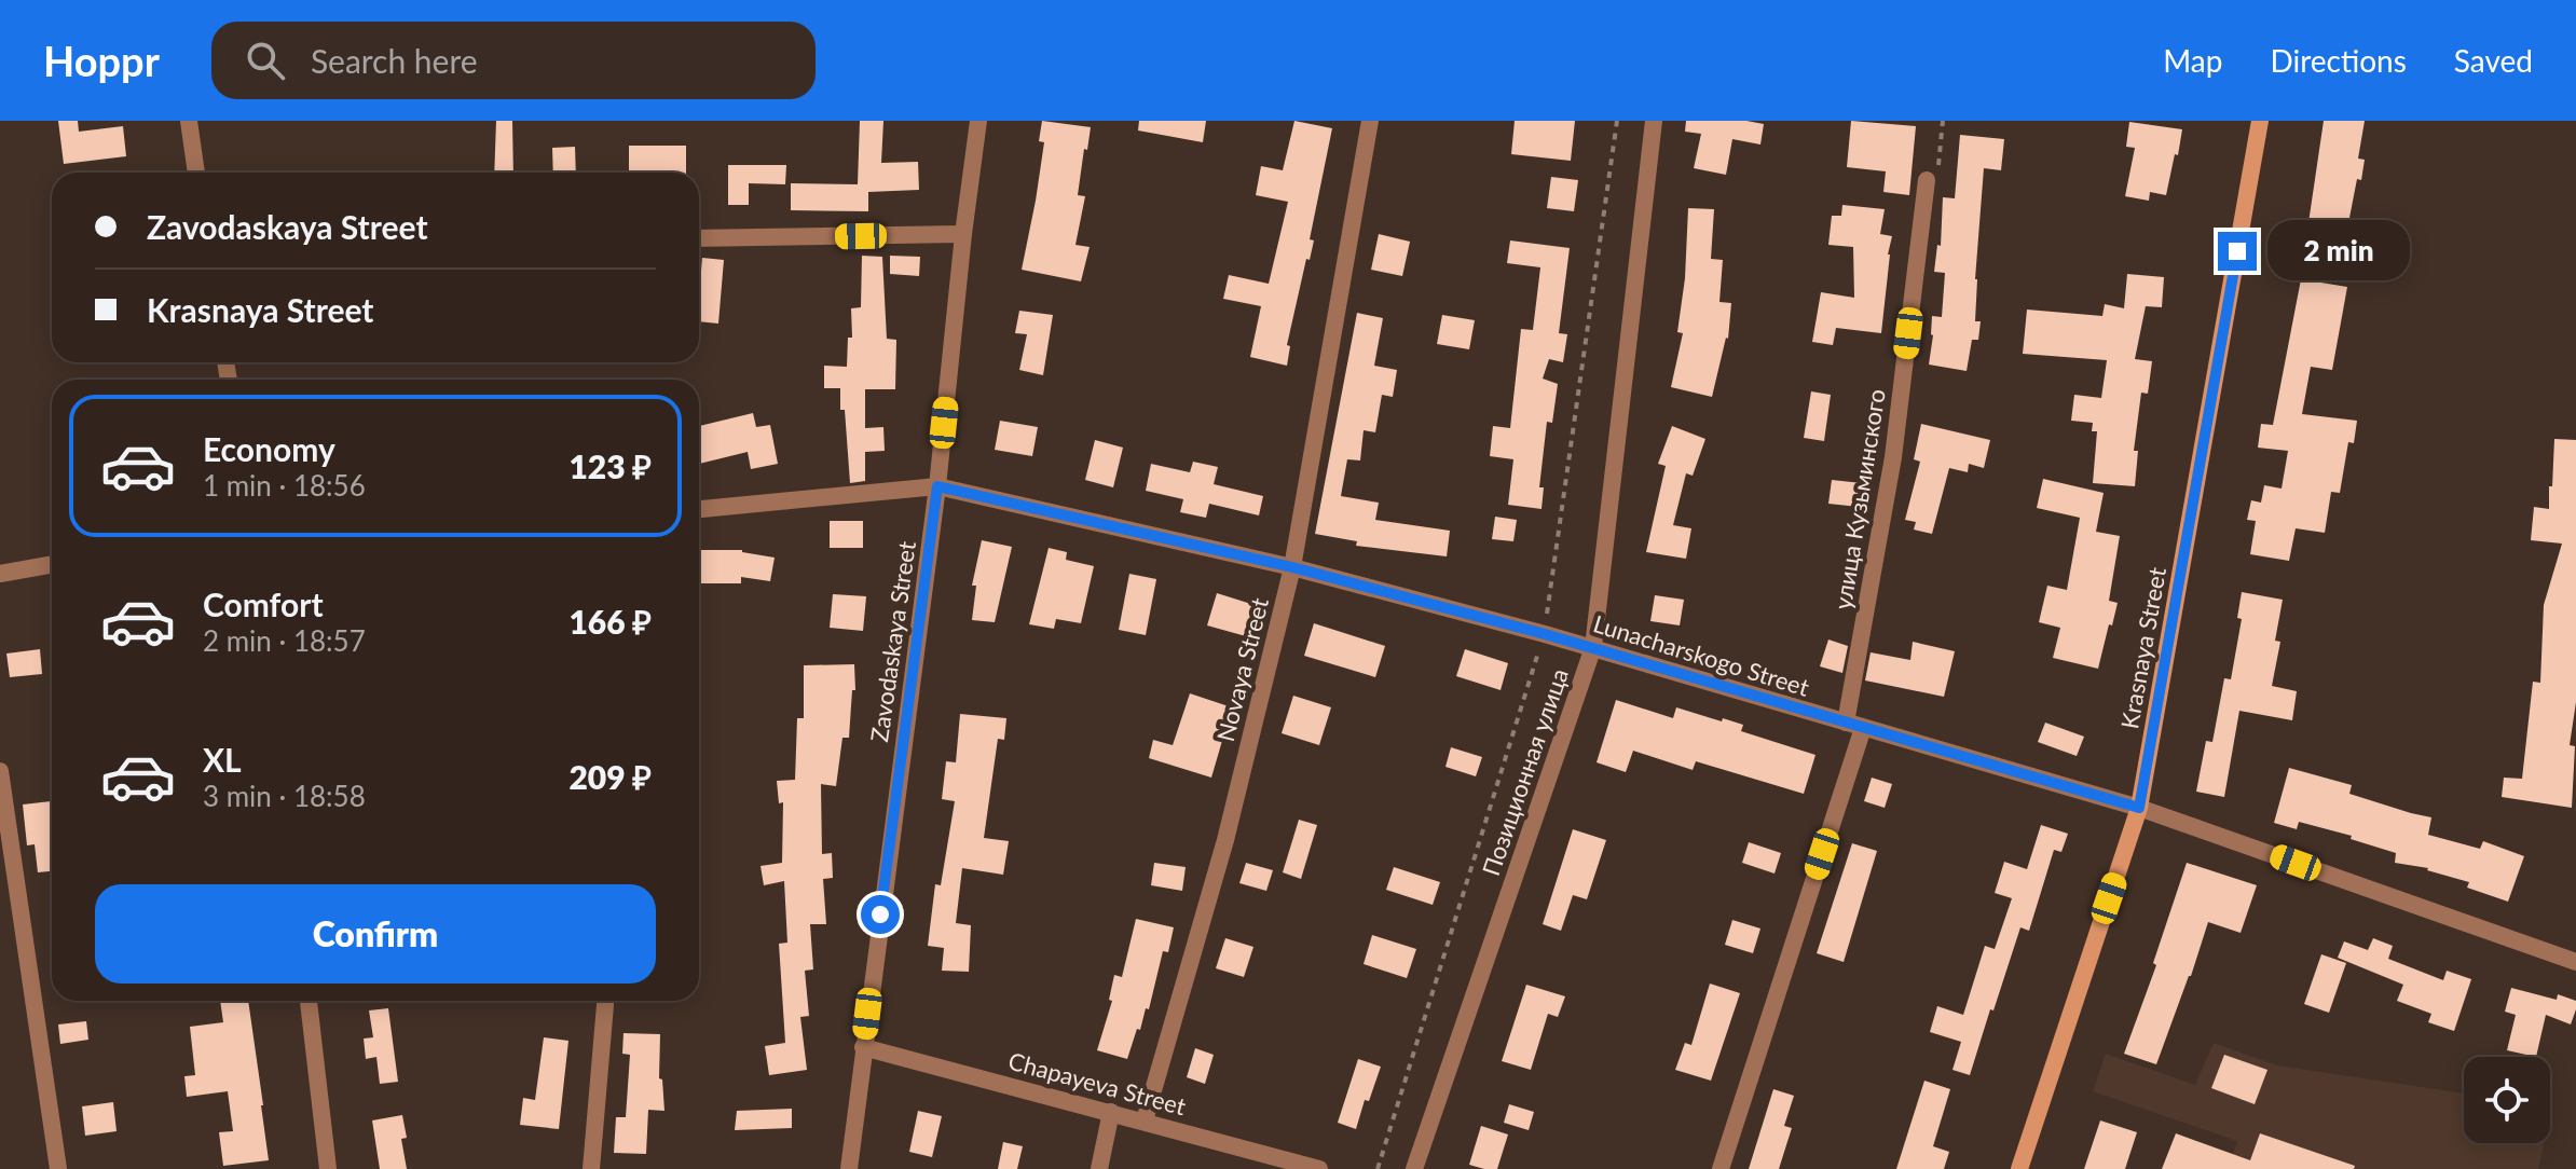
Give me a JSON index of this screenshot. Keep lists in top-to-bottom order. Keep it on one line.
{"streets":{"main road":["Krasnaya Street"],"street":["улица Кузьминского","Zavodaskaya Street","Lunacharskogo Street","Novaya Street","Позиционная улица","Chapayeva Street"]},"crossings":[["улица Кузьминского","Lunacharskogo Street"],["Zavodaskaya Street","Lunacharskogo Street"],["Zavodaskaya Street","Chapayeva Street"],["Krasnaya Street","Lunacharskogo Street"],["Lunacharskogo Street","Novaya Street"],["Lunacharskogo Street","Позиционная улица"],["Novaya Street","Chapayeva Street"]],"page":{"header":"Hoppr","search":"Search here","nav":["Map","Directions","Saved"],"banner":["Zavodaskaya Street","Krasnaya Street"],"bubble":"2 min","list":[{"name":"Economy","note":"1 min · 18:56","value":"123 ₽"},{"name":"Comfort","note":"2 min · 18:57","value":"166 ₽"},{"name":"XL","note":"3 min · 18:58","value":"209 ₽"}],"buttons":"Confirm"}}
